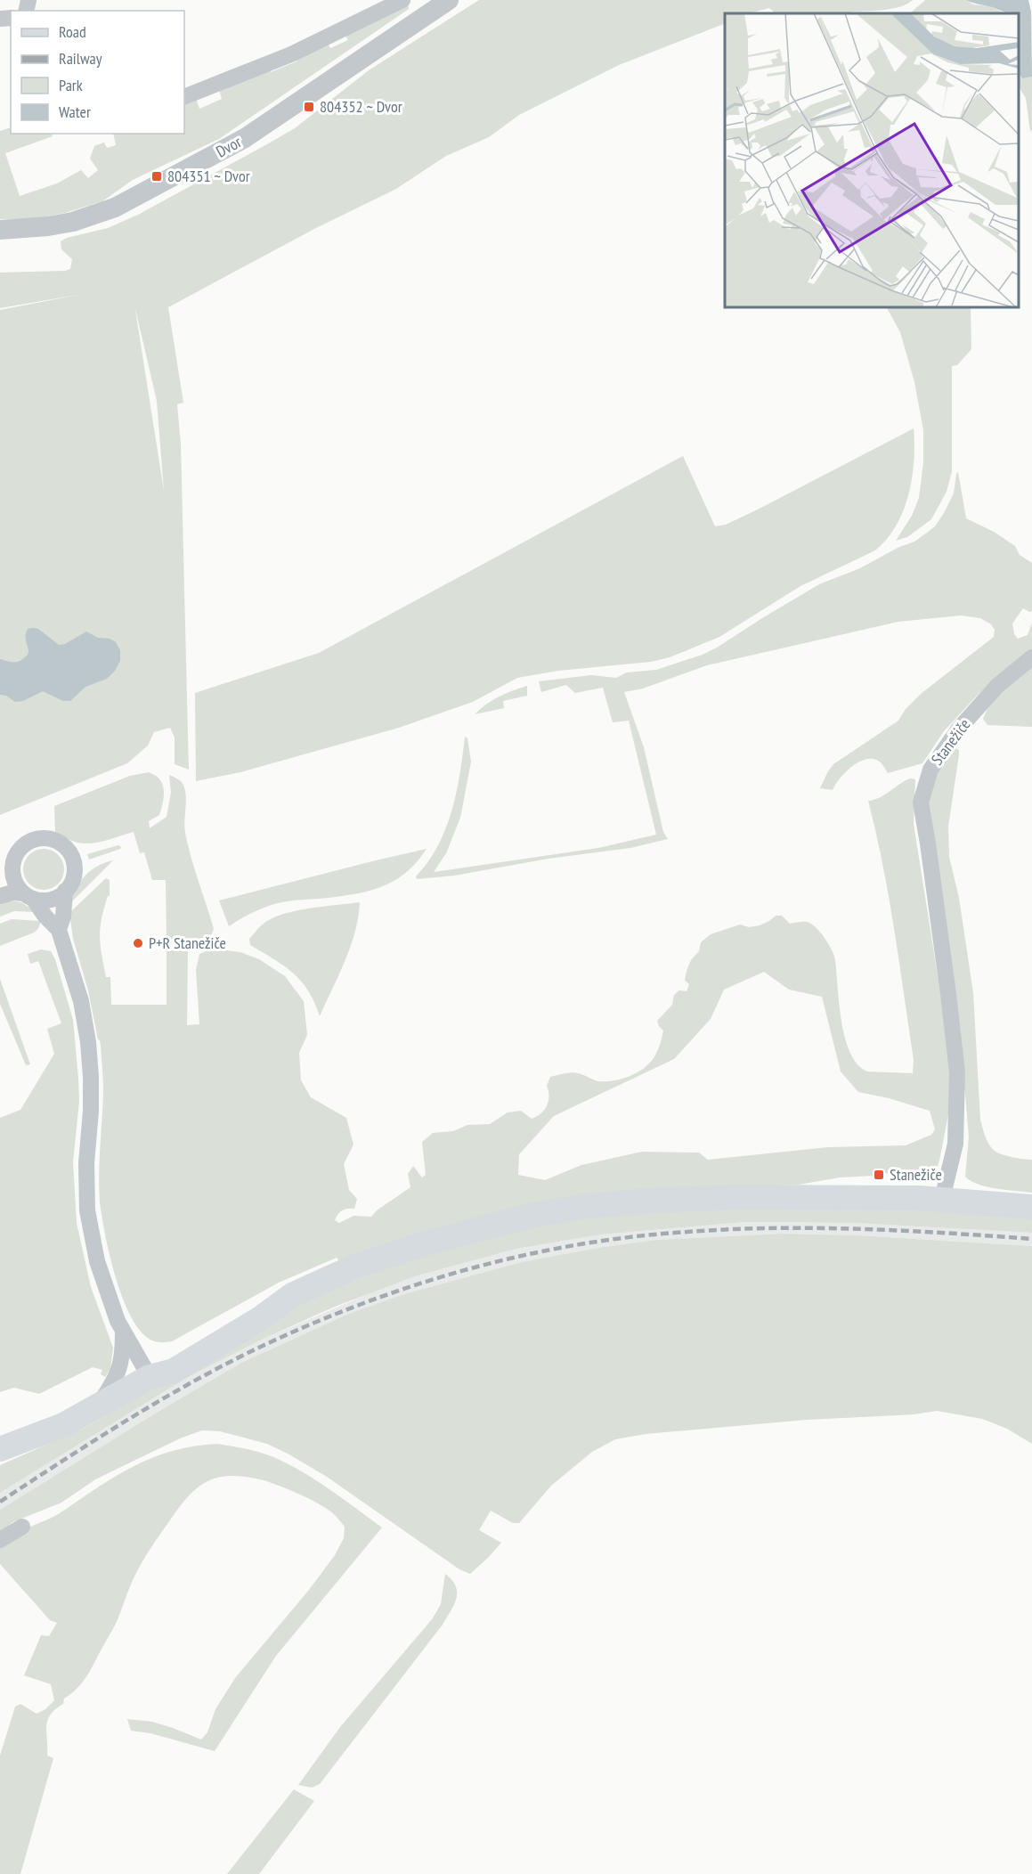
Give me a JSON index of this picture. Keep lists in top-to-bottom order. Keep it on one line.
{"streets":{"street":["Dvor","Stanežiče"]},"places":{"transit":["804352 ~ Dvor","804351 ~ Dvor","Stanežiče"],"other":["P+R Stanežiče"]},"legend":["Road","Railway","Park","Water"]}
